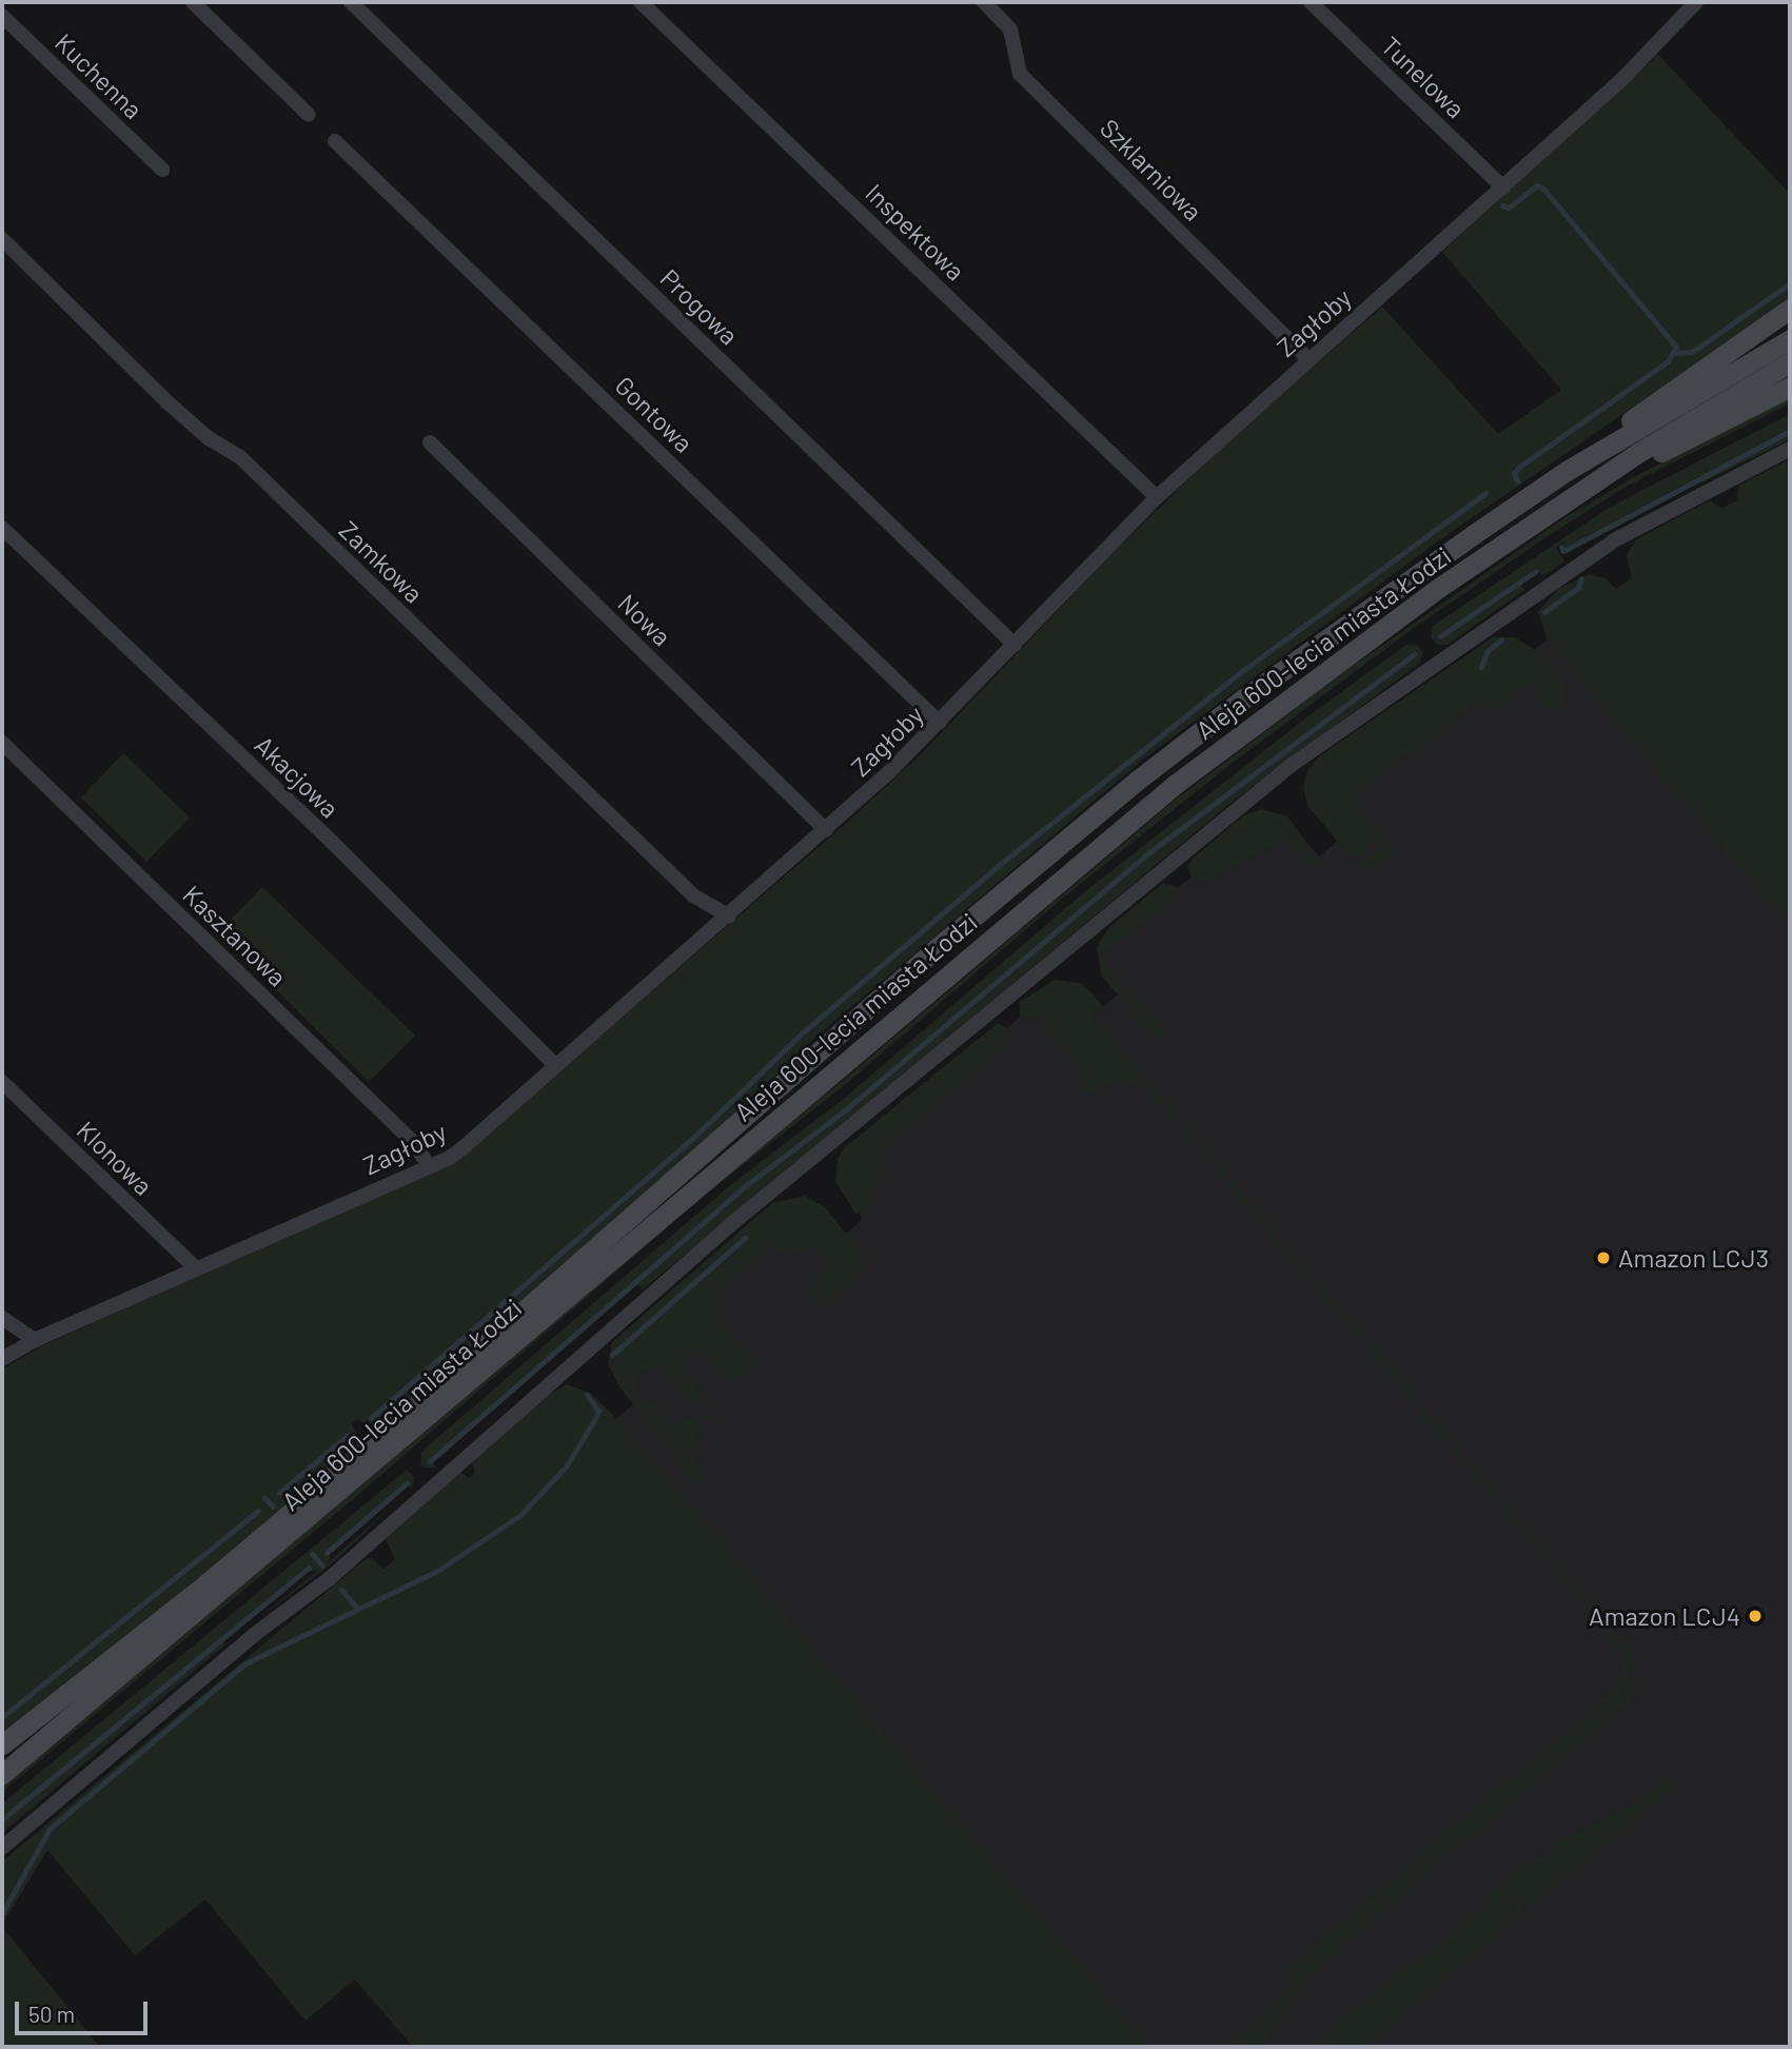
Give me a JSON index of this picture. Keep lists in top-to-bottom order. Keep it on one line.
{"streets":{"main road":["Aleja 600-lecia miasta Łodzi"],"street":["Kuchenna","Tunelowa","Szklarniowa","Inspektowa","Progowa","Zagłoby","Gontowa","Zamkowa","Nowa","Akacjowa","Kasztanowa","Klonowa"]},"crossings":[["Tunelowa","Zagłoby"],["Szklarniowa","Zagłoby"],["Inspektowa","Zagłoby"],["Progowa","Zagłoby"],["Zagłoby","Gontowa"],["Zagłoby","Zamkowa"],["Zagłoby","Nowa"],["Zagłoby","Akacjowa"],["Zagłoby","Kasztanowa"],["Zagłoby","Klonowa"]],"places":["Amazon LCJ3","Amazon LCJ4"],"scale_bar":"50 m"}
